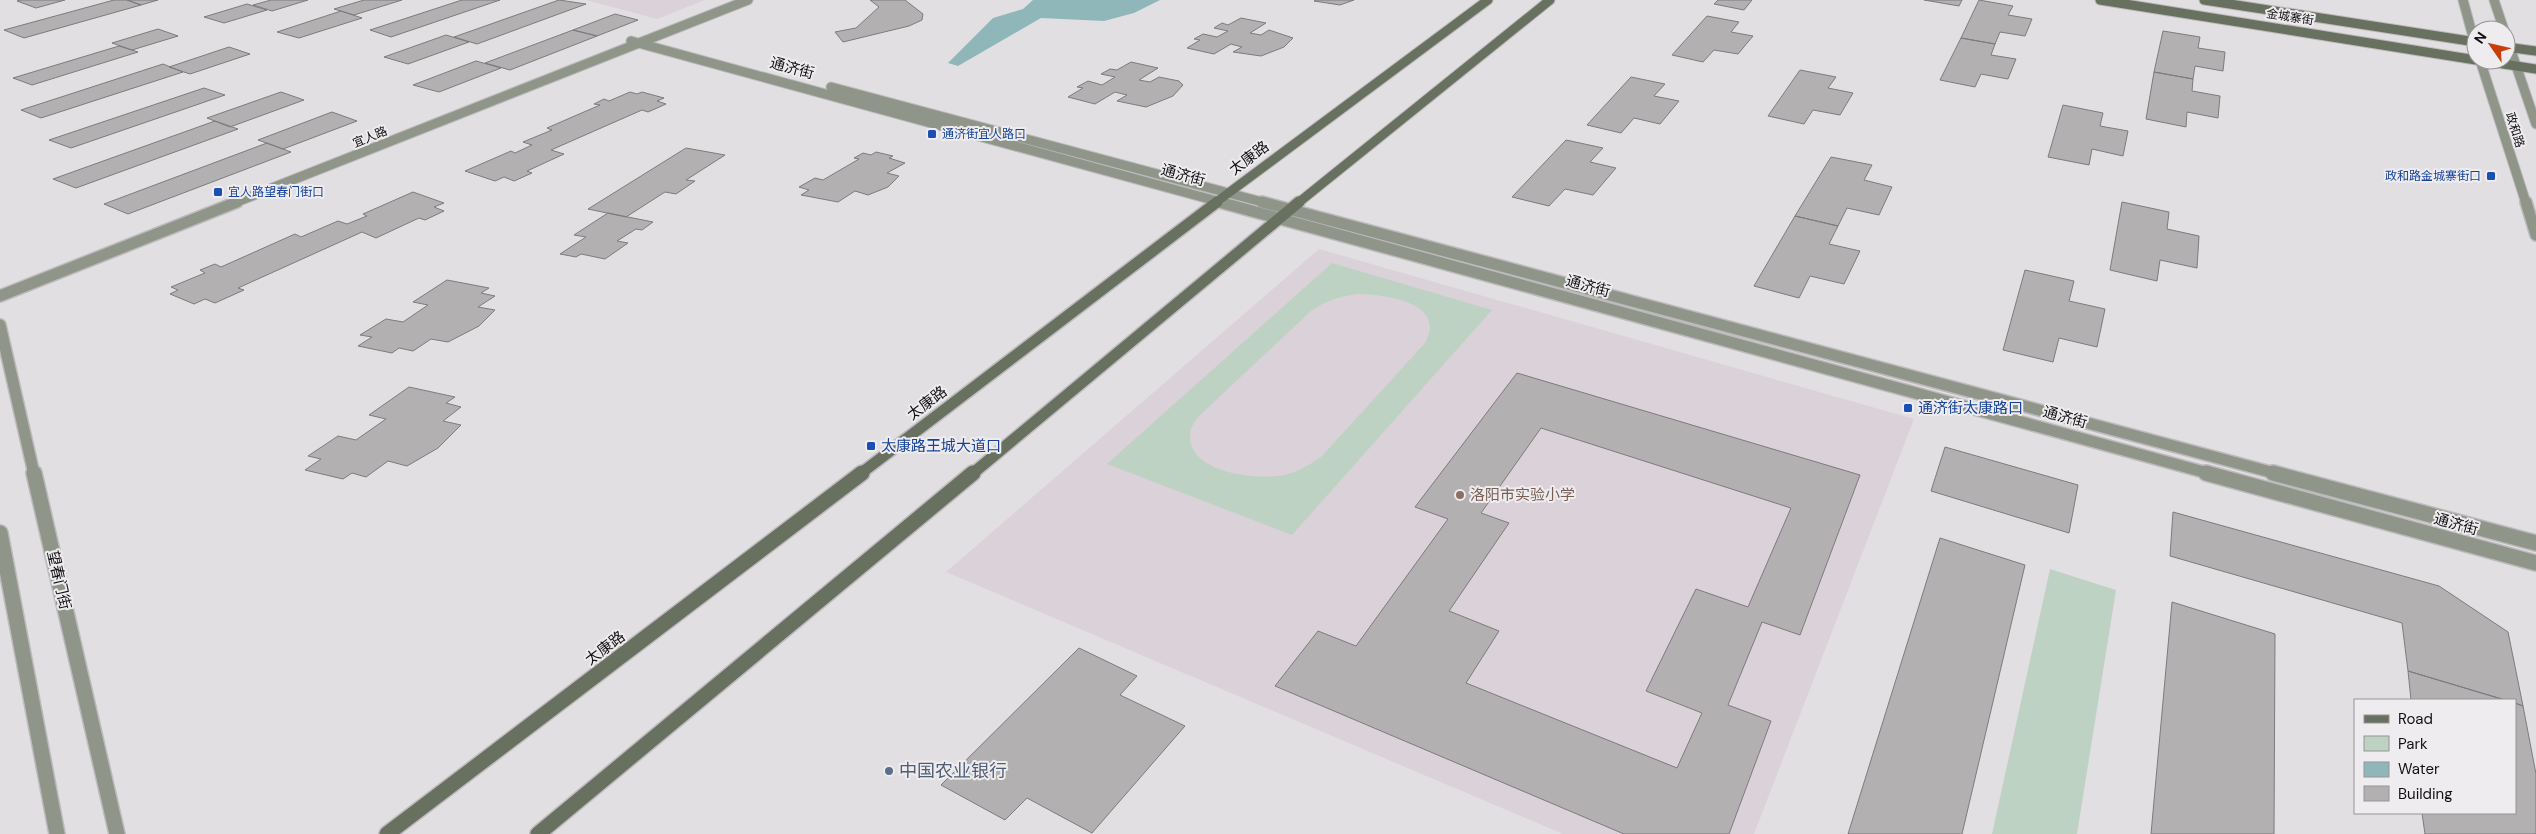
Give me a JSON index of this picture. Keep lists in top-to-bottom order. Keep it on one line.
{"streets":{"main road":["金城寨街","太康路"],"street":["通济街","政和路","宜人路","望春门街"]},"crossings":[["金城寨街","政和路"],["通济街","宜人路"],["通济街","太康路"]],"places":{"transit":["通济街宜人路口","政和路金城寨街口","宜人路望春门街口","通济街太康路口","太康路王城大道口"],"other":["洛阳市实验小学","中国农业银行"]},"legend":["Road","Park","Water","Building"],"north":"top left"}
